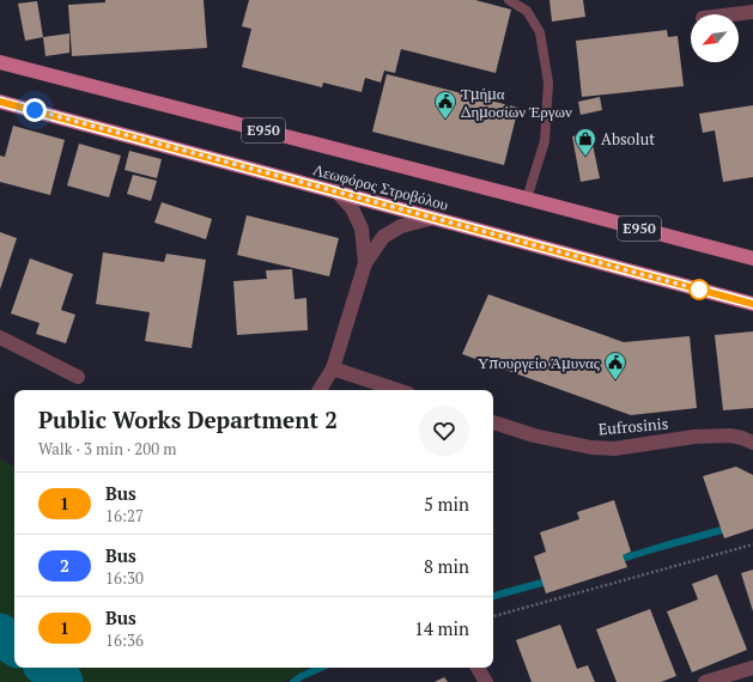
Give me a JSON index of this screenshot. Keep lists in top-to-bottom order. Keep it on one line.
{"streets":{"main road":["E950","Λεωφόρος Στροβόλου"],"street":["Eufrosinis"]},"places":{"public building":["Τμήμα Δημοσίων Έργων","Υπουργείο Άμυνας"],"shop":["Absolut"]},"lines":["bus line 1"],"north":"bottom left","page":{"heading":["Public Works Department 2","Walk · 3 min · 200 m"],"list":[{"mark":"1","name":"Bus","note":"16:27","value":"5 min"},{"mark":"2","name":"Bus","note":"16:30","value":"8 min"},{"mark":"1","name":"Bus","note":"16:36","value":"14 min"}]}}
